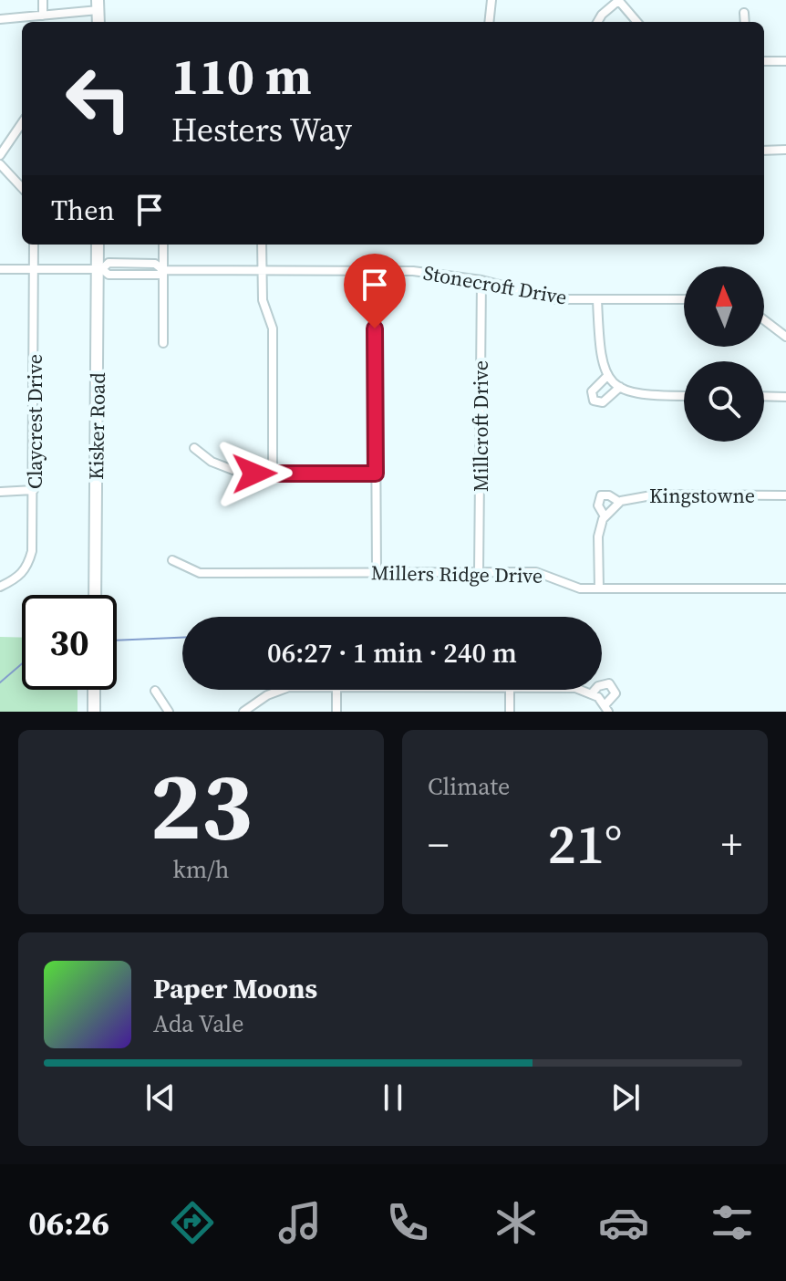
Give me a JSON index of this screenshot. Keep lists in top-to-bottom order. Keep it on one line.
{"streets":{"main road":["Kisker Road"],"street":["Stonecroft Drive","Claycrest Drive","Millcroft Drive","Kingstowne","Millers Ridge Drive"]},"crossings":[["Stonecroft Drive","Claycrest Drive"],["Stonecroft Drive","Kisker Road"],["Stonecroft Drive","Millcroft Drive"],["Millcroft Drive","Millers Ridge Drive"],["Kingstowne","Millers Ridge Drive"]],"north":"top","page":{"turn":["110 m","Hesters Way"],"then":"Then","limit":"30","trip":"06:27 · 1 min · 240 m","tile":[["23","km/h"],"Climate"],"heat":["−","21°","+"],"song":["Paper Moons","Ada Vale"],"tabs":"06:26"}}
